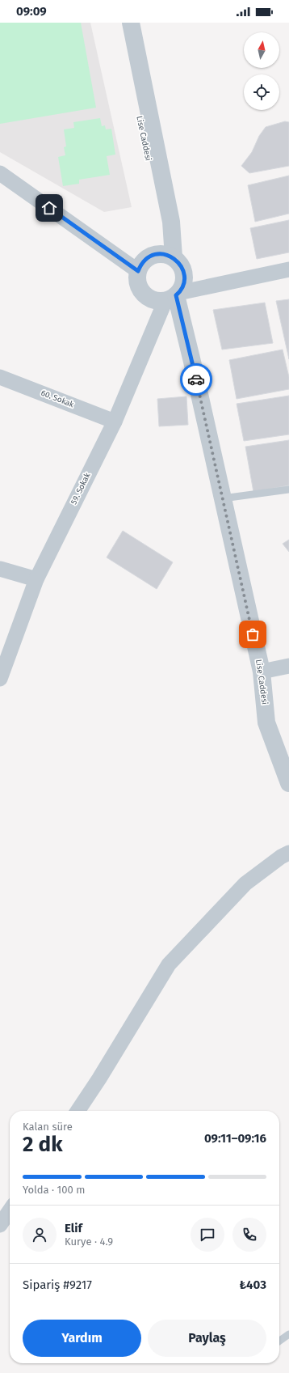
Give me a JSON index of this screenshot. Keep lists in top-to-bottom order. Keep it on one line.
{"streets":{"street":["Lise Caddesi","60. Sokak","59. Sokak"]},"crossings":[["Lise Caddesi","59. Sokak"],["60. Sokak","59. Sokak"]],"north":"top","page":{"status":"09:09","heading":["2 dk","Kalan süre","09:11–09:16"],"panel":["Elif","Kurye · 4.9","Sipariş #9217","₺403"],"bar":"Yolda · 100 m","buttons":["Yardım","Paylaş"]}}
